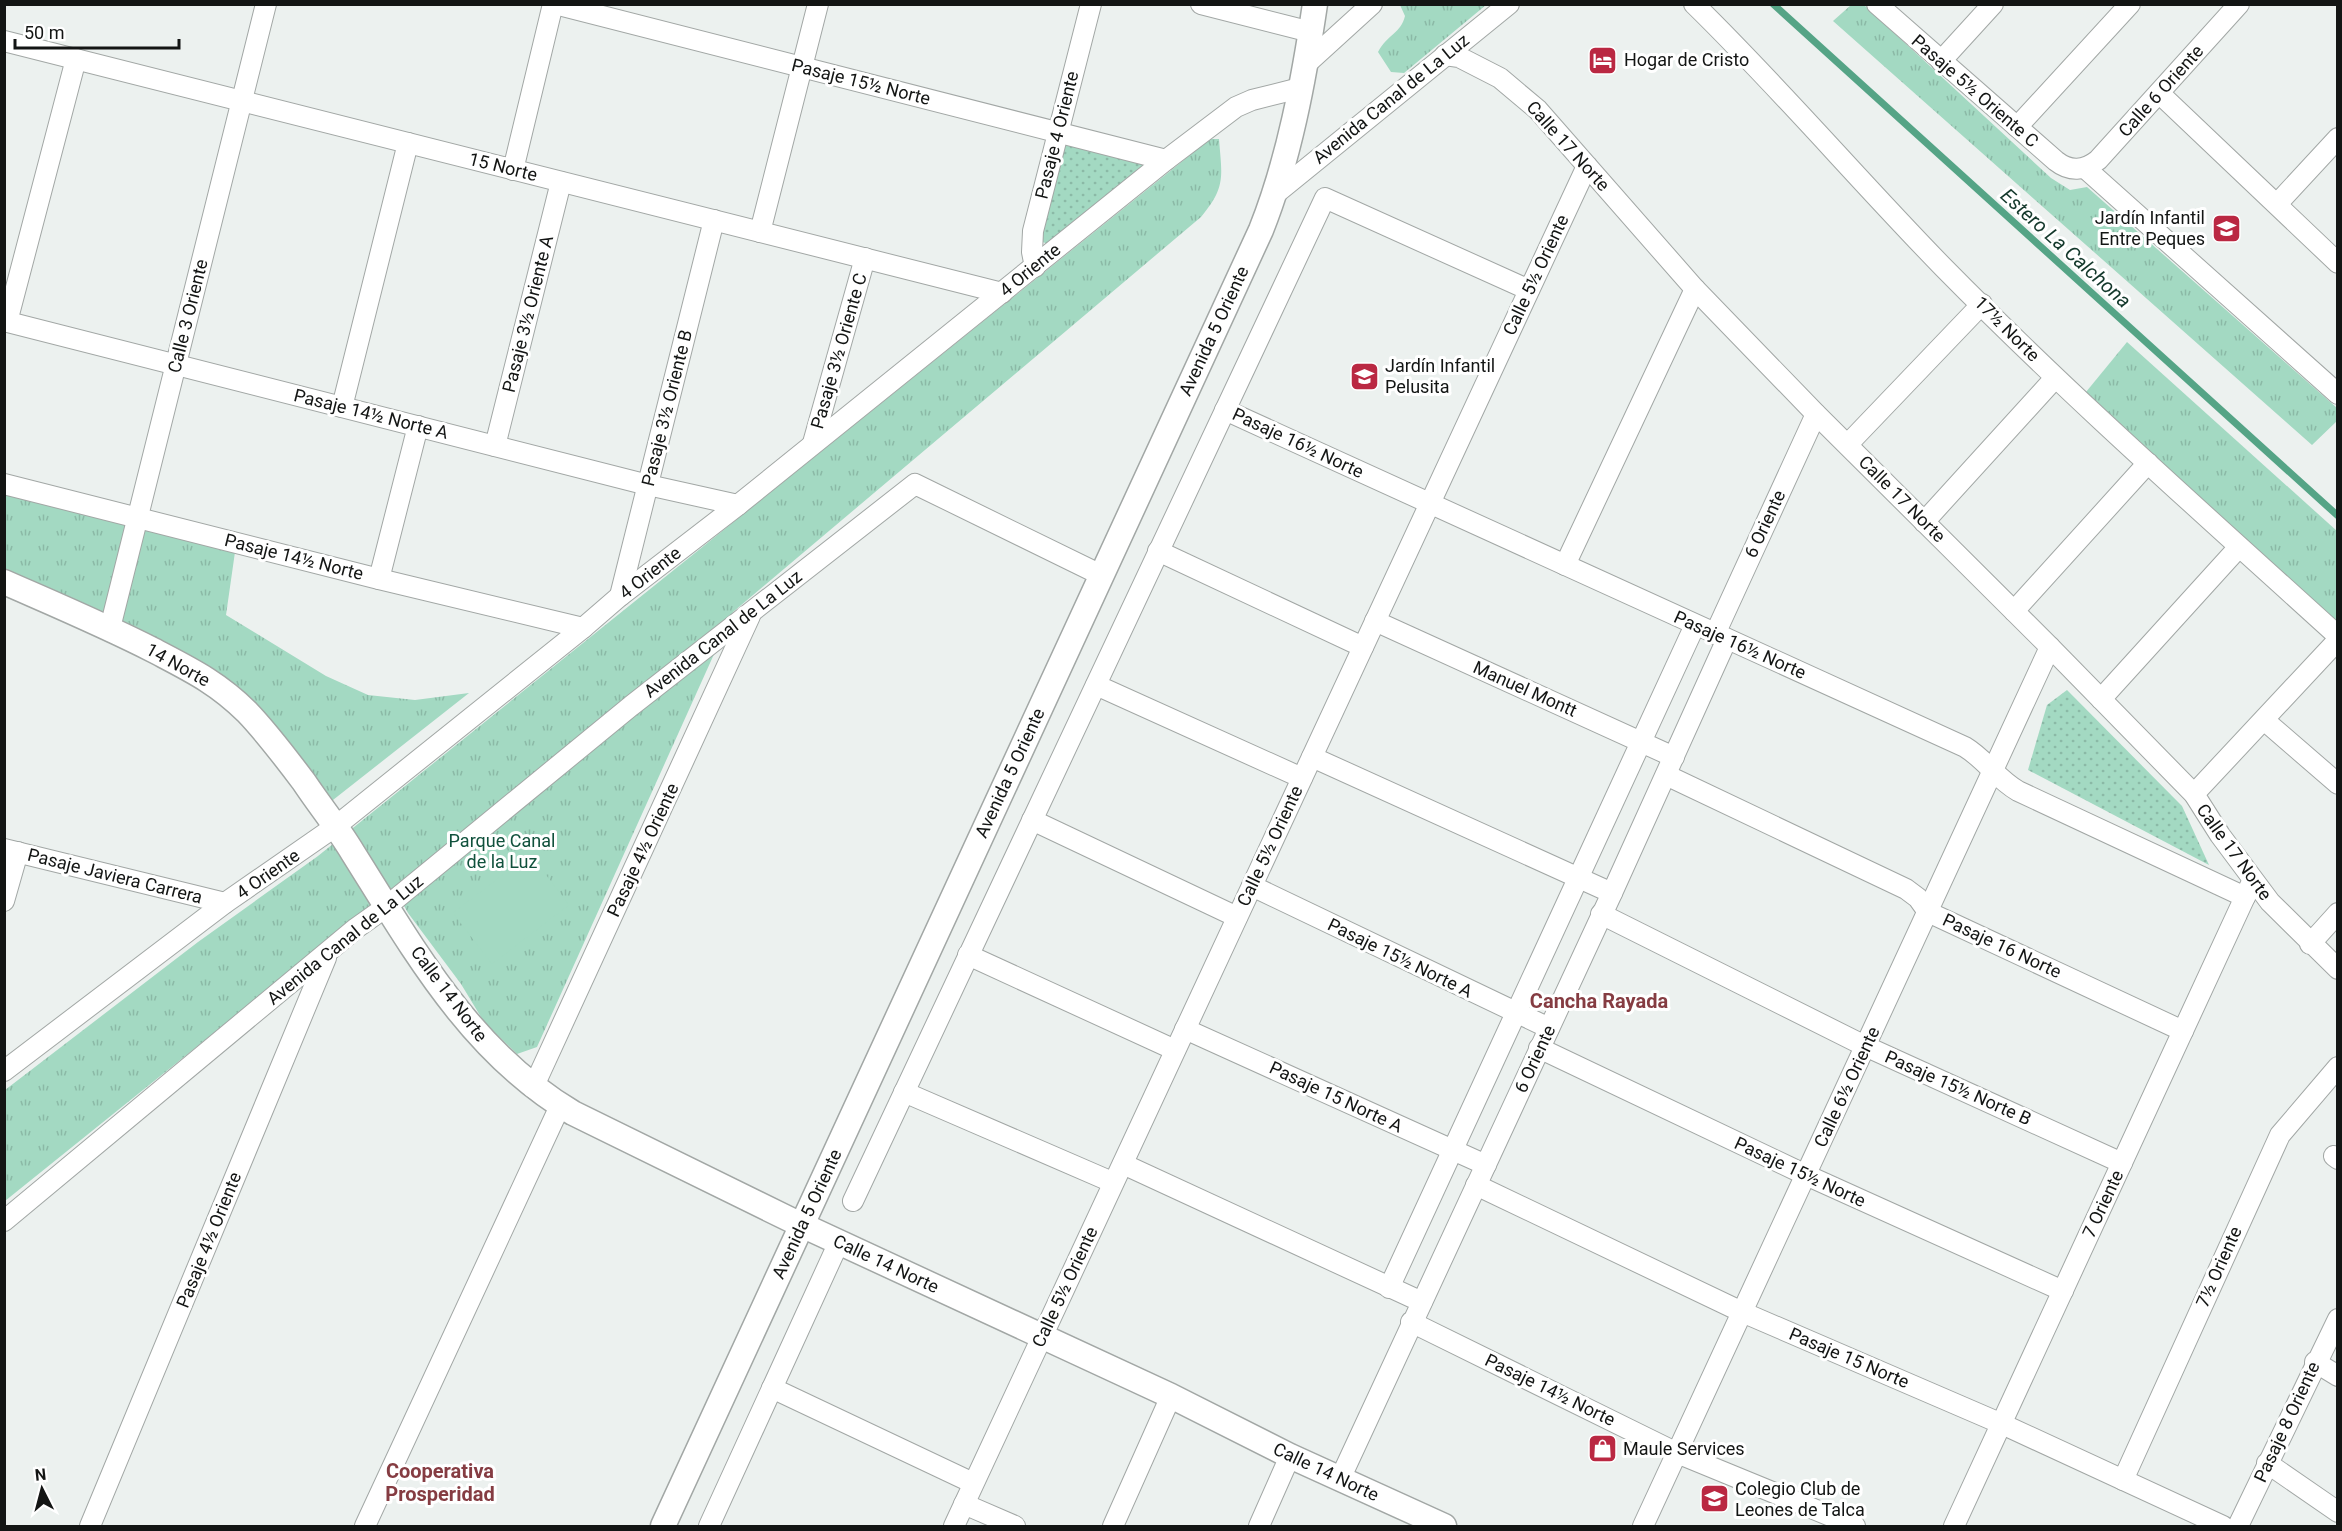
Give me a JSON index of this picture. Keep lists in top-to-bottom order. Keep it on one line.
{"streets":{"street":["Pasaje 15½ Norte","Pasaje 5½ Oriente C","Calle 6 Oriente","Avenida Canal de La Luz","Pasaje 4 Oriente","Calle 17 Norte","15 Norte","4 Oriente","Calle 5½ Oriente","Pasaje 3½ Oriente A","Calle 3 Oriente","17½ Norte","Avenida 5 Oriente","Pasaje 3½ Oriente C","Pasaje 3½ Oriente B","Pasaje 14½ Norte A","Pasaje 16½ Norte","6 Oriente","Pasaje 14½ Norte","14 Norte","Manuel Montt","Pasaje 4½ Oriente","Pasaje Javiera Carrera","Pasaje 16 Norte","Pasaje 15½ Norte A","Calle 14 Norte","Calle 6½ Oriente","Pasaje 15½ Norte B","Pasaje 15 Norte A","7 Oriente","7½ Oriente","Pasaje 15 Norte","Pasaje 8 Oriente"]},"crossings":[["Pasaje 15½ Norte","Pasaje 4 Oriente"],["Pasaje 15½ Norte","4 Oriente"],["Pasaje 15½ Norte","6 Oriente"],["Pasaje 15½ Norte","Calle 6½ Oriente"],["Pasaje 15½ Norte","7 Oriente"],["Pasaje 5½ Oriente C","Calle 6 Oriente"],["Avenida Canal de La Luz","Calle 17 Norte"],["Avenida Canal de La Luz","Avenida 5 Oriente"],["Avenida Canal de La Luz","Pasaje 4½ Oriente"],["Avenida Canal de La Luz","Calle 14 Norte"],["Pasaje 4 Oriente","4 Oriente"],["Calle 17 Norte","Calle 5½ Oriente"],["Calle 17 Norte","Pasaje 16½ Norte"],["Calle 17 Norte","6 Oriente"],["Calle 17 Norte","Calle 6½ Oriente"],["Calle 17 Norte","7 Oriente"],["15 Norte","4 Oriente"],["15 Norte","Pasaje 3½ Oriente A"],["15 Norte","Calle 3 Oriente"],["15 Norte","Pasaje 3½ Oriente C"],["15 Norte","Pasaje 3½ Oriente B"],["4 Oriente","Avenida 5 Oriente"],["4 Oriente","Pasaje 3½ Oriente C"],["4 Oriente","Pasaje 3½ Oriente B"],["4 Oriente","Pasaje 14½ Norte A"],["4 Oriente","Pasaje 14½ Norte"],["4 Oriente","14 Norte"],["4 Oriente","Pasaje Javiera Carrera"],["4 Oriente","Calle 14 Norte"],["Calle 5½ Oriente","Pasaje 16½ Norte"],["Calle 5½ Oriente","Manuel Montt"],["Calle 5½ Oriente","Pasaje 15½ Norte A"],["Calle 5½ Oriente","Calle 14 Norte"],["Calle 5½ Oriente","Pasaje 15 Norte A"],["Pasaje 3½ Oriente A","Pasaje 14½ Norte A"],["Calle 3 Oriente","Pasaje 14½ Norte A"],["Calle 3 Oriente","Pasaje 14½ Norte"],["Calle 3 Oriente","14 Norte"],["Avenida 5 Oriente","Calle 14 Norte"],["Pasaje 3½ Oriente B","Pasaje 14½ Norte A"],["Pasaje 16½ Norte","6 Oriente"],["Pasaje 16½ Norte","Calle 6½ Oriente"],["Pasaje 16½ Norte","7 Oriente"],["6 Oriente","Pasaje 14½ Norte"],["6 Oriente","Manuel Montt"],["6 Oriente","Pasaje 16 Norte"],["6 Oriente","Pasaje 15½ Norte A"],["6 Oriente","Calle 14 Norte"],["6 Oriente","Pasaje 15½ Norte B"],["6 Oriente","Pasaje 15 Norte A"],["6 Oriente","Pasaje 15 Norte"],["Pasaje 14½ Norte","Calle 6½ Oriente"],["14 Norte","Calle 14 Norte"],["Manuel Montt","Pasaje 16 Norte"],["Pasaje 4½ Oriente","Calle 14 Norte"],["Pasaje 16 Norte","Calle 6½ Oriente"],["Pasaje 16 Norte","7 Oriente"],["Calle 6½ Oriente","Pasaje 15½ Norte B"],["Calle 6½ Oriente","Pasaje 15 Norte"],["Pasaje 15½ Norte B","7 Oriente"],["7 Oriente","Pasaje 15 Norte"],["7½ Oriente","Pasaje 15 Norte"]],"districts":["Cancha Rayada","Cooperativa Prosperidad"],"water":["Estero La Calchona"],"parks":["Parque Canal de la Luz"],"places":{"hotel":["Hogar de Cristo"],"school or university":["Jardín Infantil Entre Peques","Jardín Infantil Pelusita","Colegio Club de Leones de Talca"],"shop":["Maule Services"]},"scale_bar":"50 m","north":"top"}
